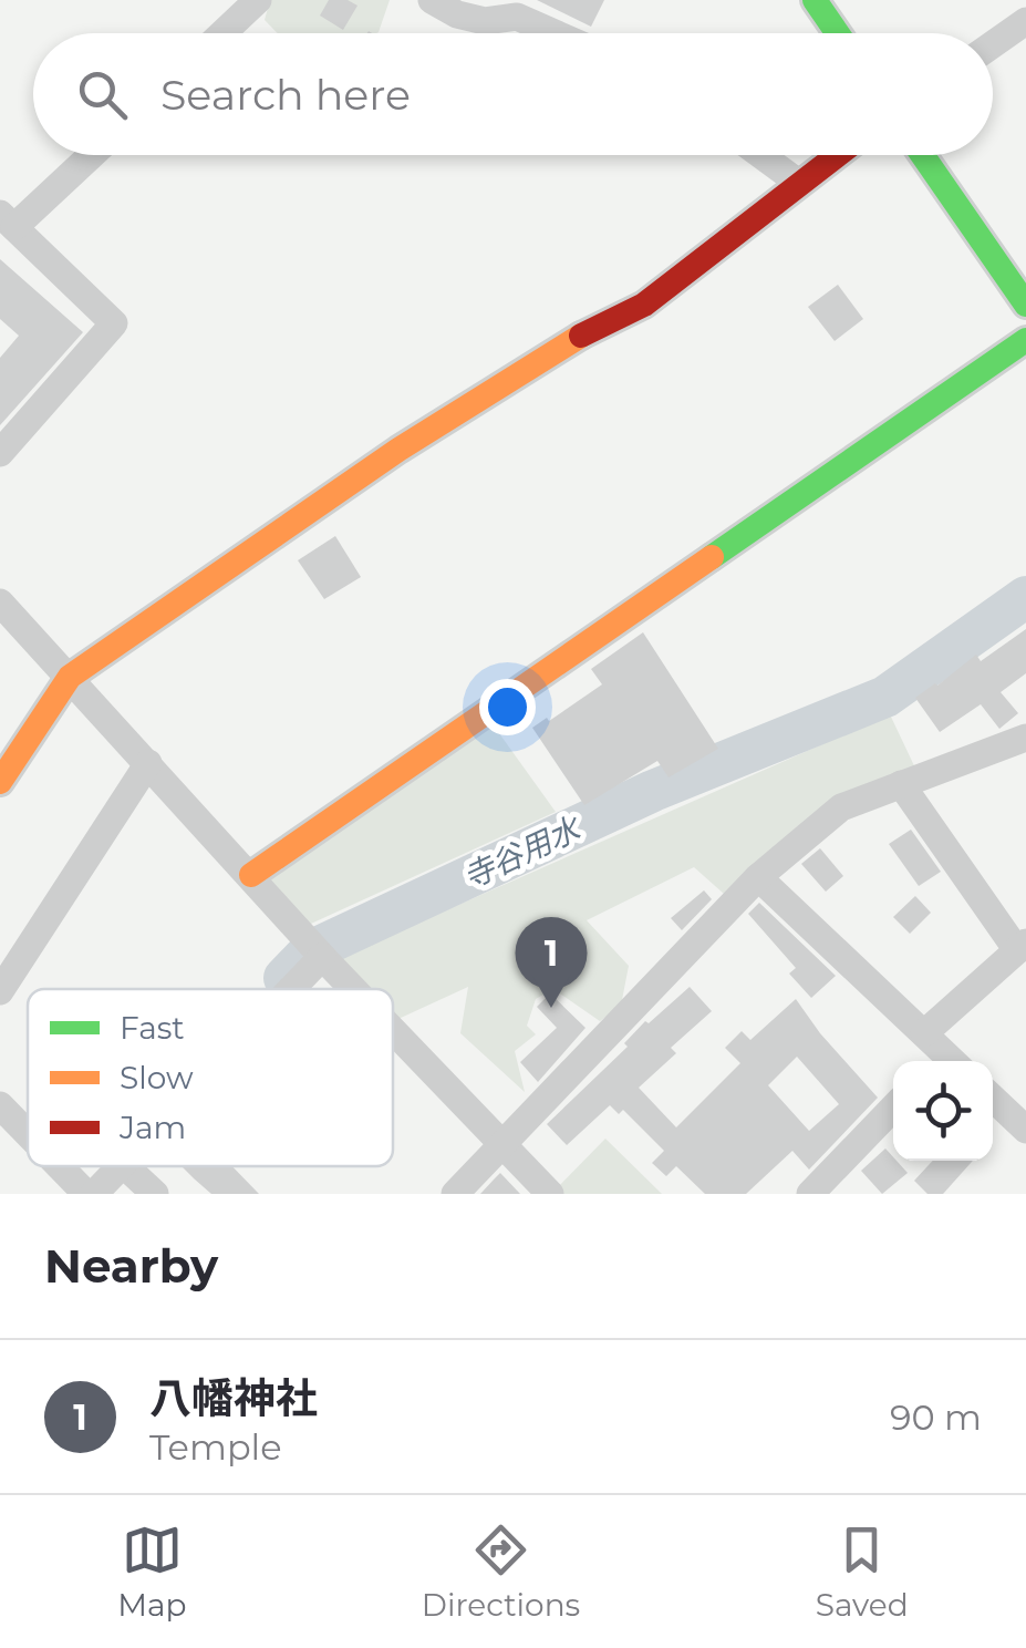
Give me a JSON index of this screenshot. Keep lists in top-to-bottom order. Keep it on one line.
{"water":["寺谷用水"],"legend":["Fast","Slow","Jam"],"page":{"search":"Search here","pins":"1","heading":"Nearby","list":[{"mark":"1","name":"八幡神社","note":"Temple","value":"90 m"}],"nav":["Map","Directions","Saved"]}}
